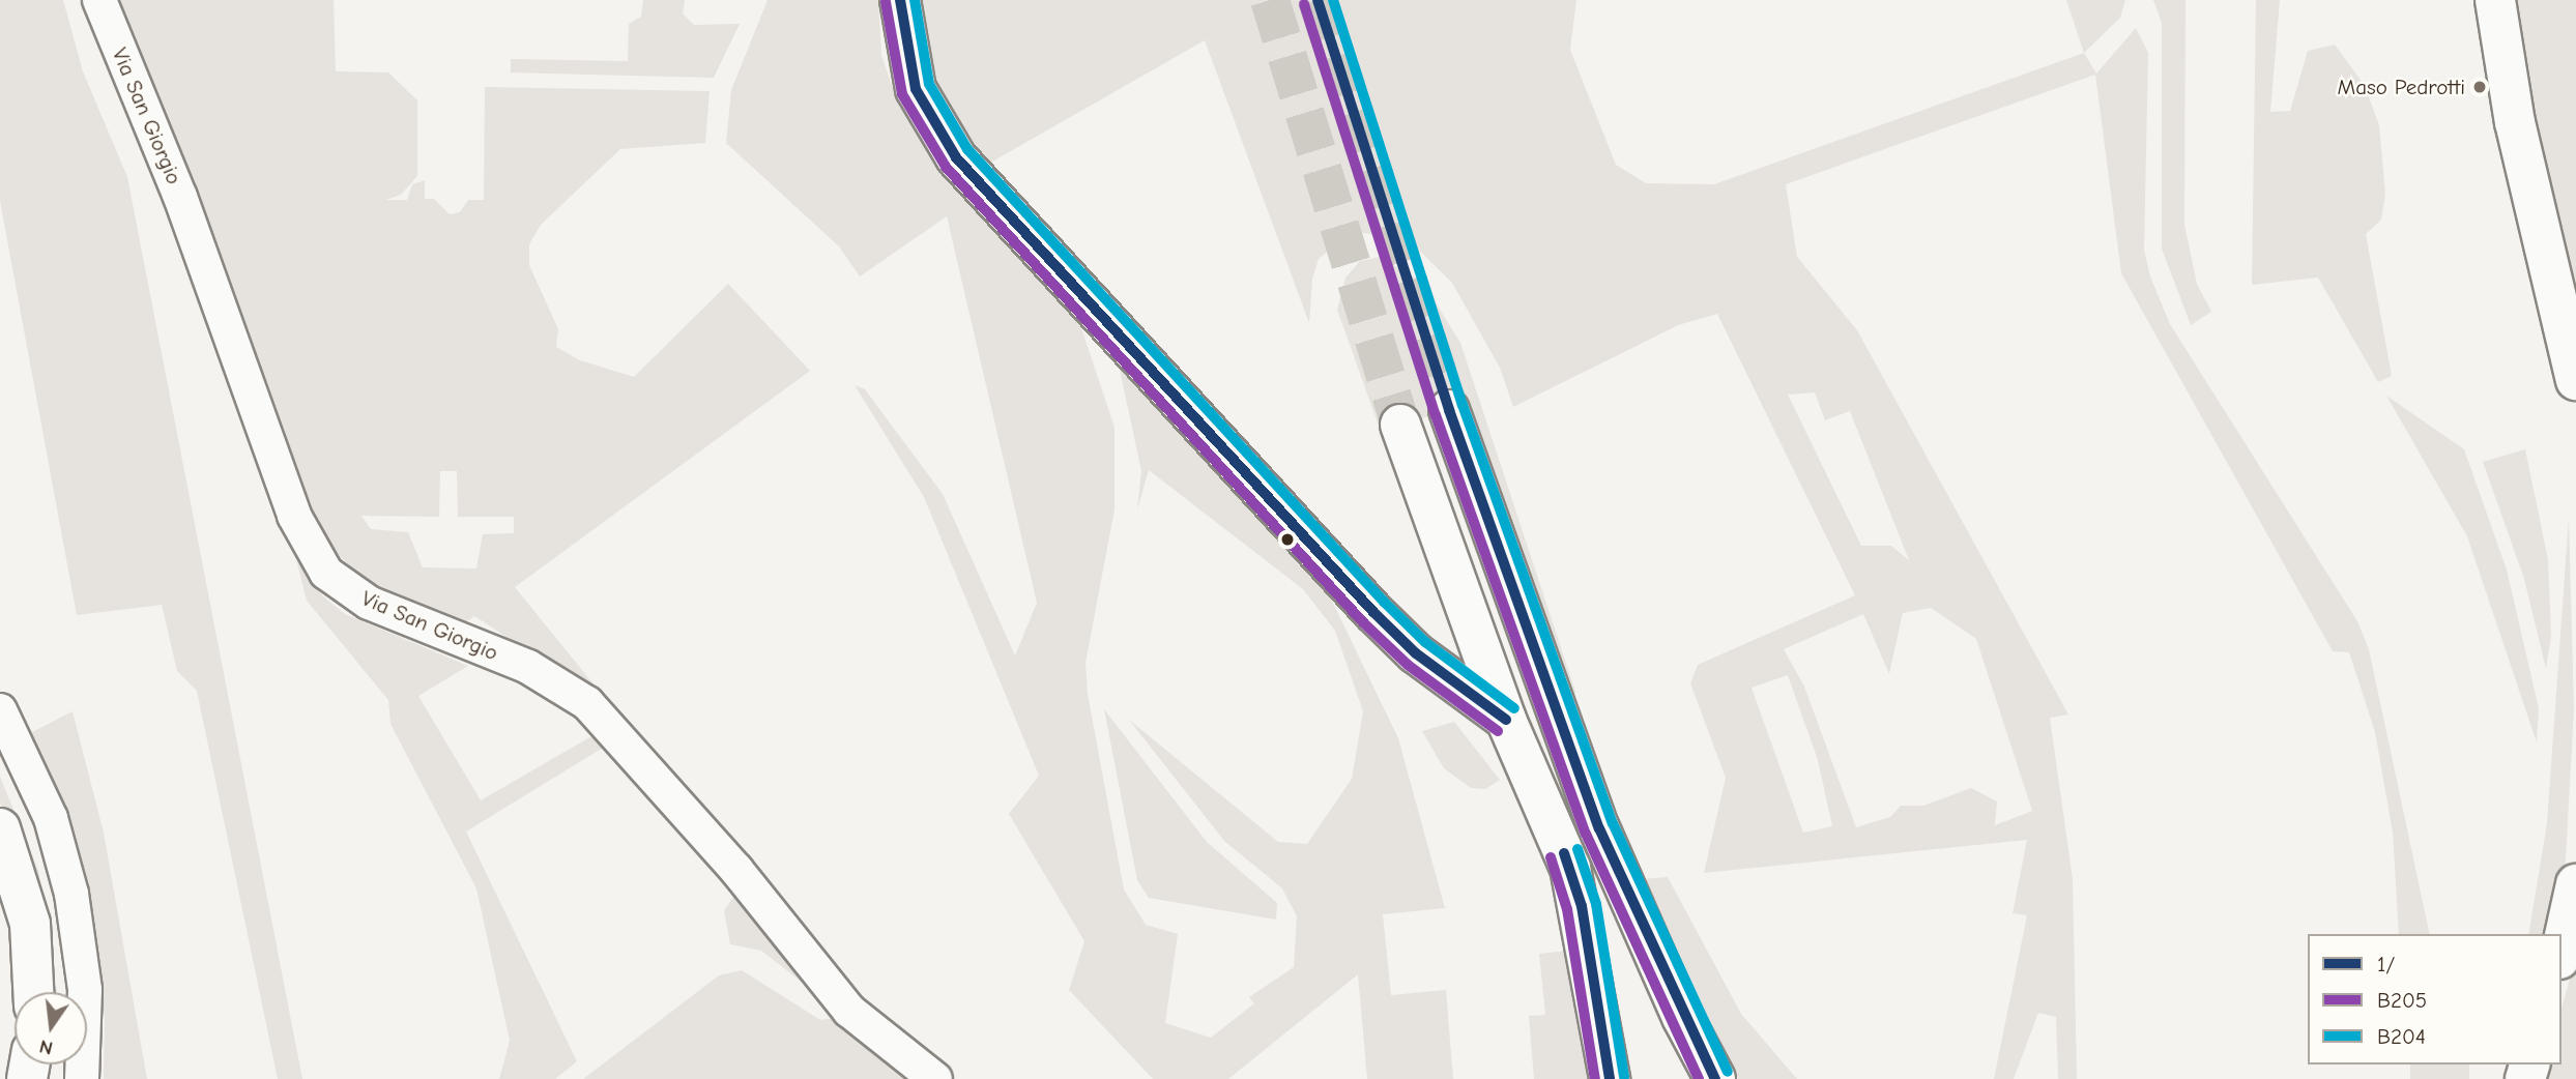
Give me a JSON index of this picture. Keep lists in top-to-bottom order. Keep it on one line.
{"streets":{"street":["Via San Giorgio"]},"places":["Maso Pedrotti"],"lines":["transit line 1/","transit line B204","transit line B205"],"legend":["1/","B205","B204"],"north":"bottom"}
